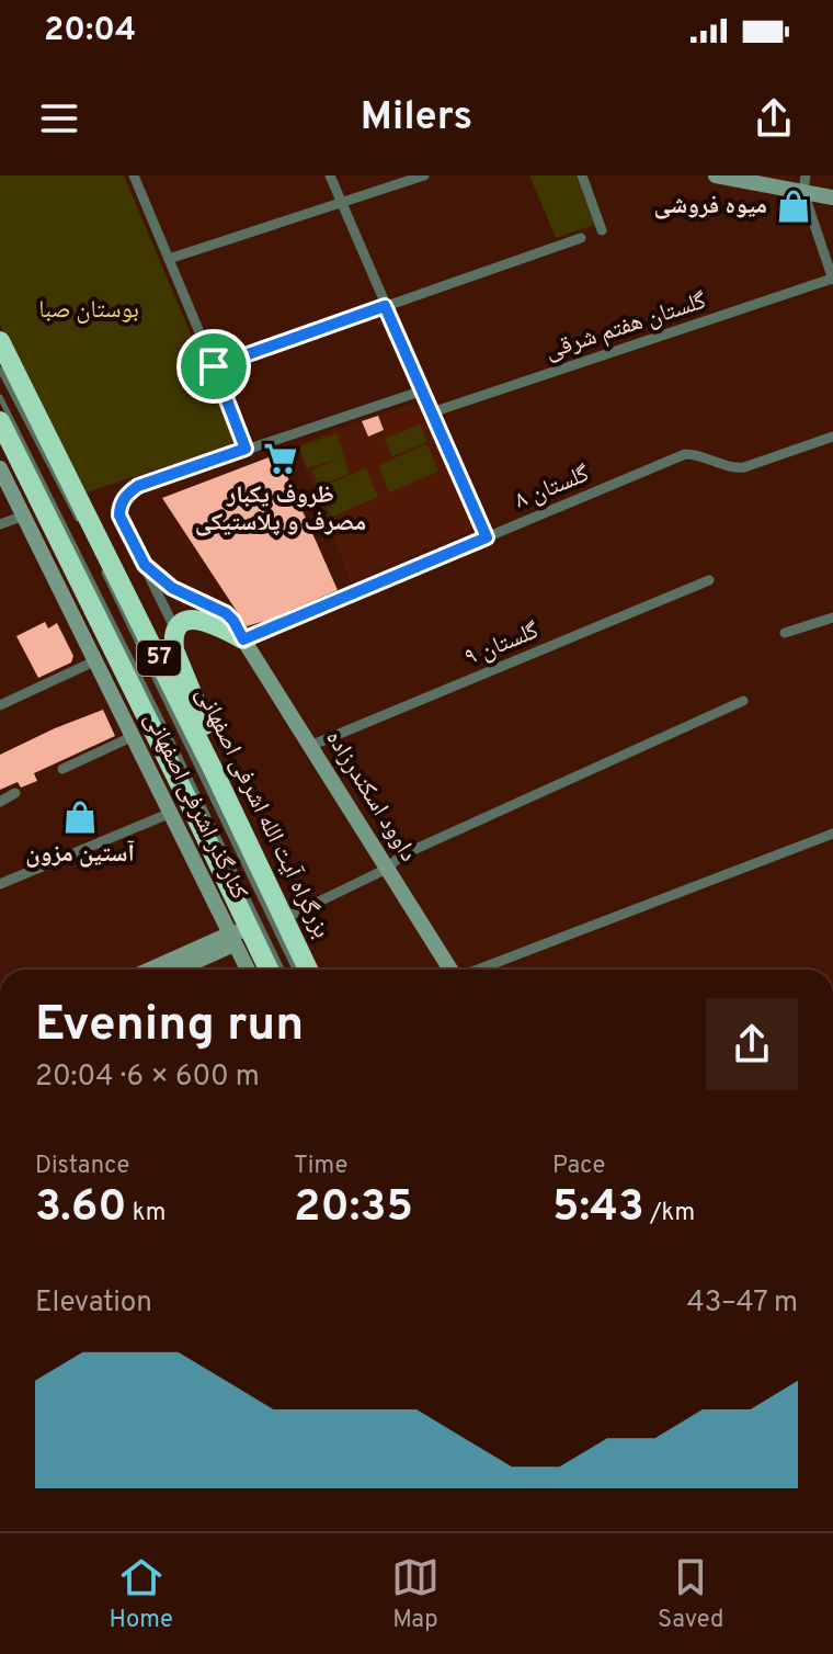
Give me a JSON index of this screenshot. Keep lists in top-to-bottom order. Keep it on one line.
{"streets":{"highway":["57","بزرگراه آیت الله اشرفی اصفهانی"],"main road":["داوود اسکندرزاده","کنارگذر اشرفی اصفهانی"],"street":["گلستان هفتم شرقی","گلستان ٨","گلستان ۹"]},"crossings":[["گلستان ٨","داوود اسکندرزاده"],["گلستان ۹","داوود اسکندرزاده"],["57","کنارگذر اشرفی اصفهانی"]],"parks":["بوستان صبا"],"places":{"shop":["میوه فروشی","آستین مزون"],"supermarket":["ظروف یکبار مصرف و پلاستیکی"]},"page":{"status":"20:04","header":"Milers","heading":["Evening run","20:04 · 6 × 600 m"],"stats":[["Distance","3.60 km"],["Time","20:35"],["Pace","5:43 /km"]],"chart":["Elevation","43–47 m"],"tabs":["Home","Map","Saved"]}}
